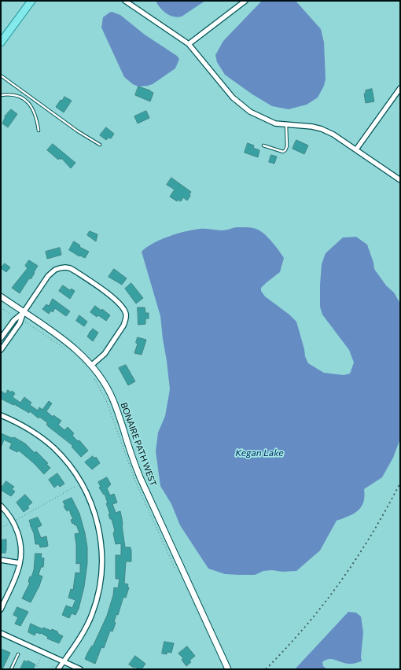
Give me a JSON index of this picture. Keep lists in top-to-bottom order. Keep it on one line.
{"streets":{"street":["BONAIRE PATH WEST"]},"water":["Kegan Lake"]}
